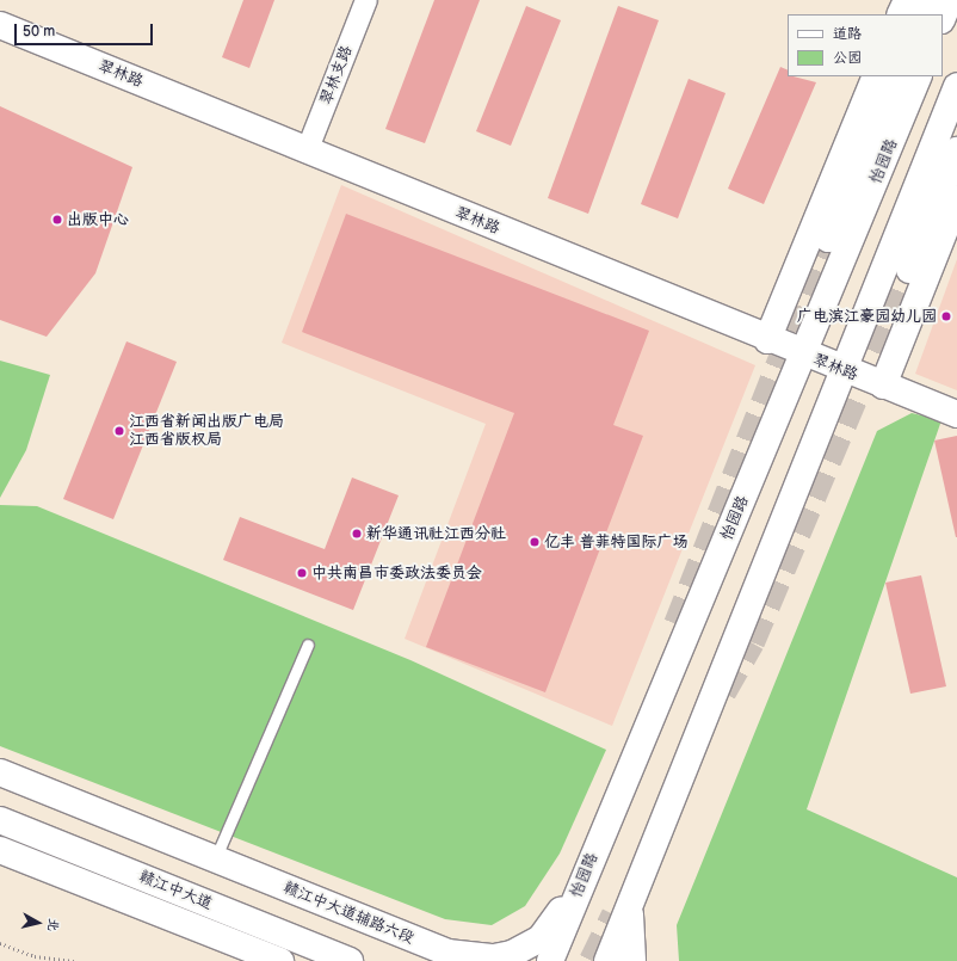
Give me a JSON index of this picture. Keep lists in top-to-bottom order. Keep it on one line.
{"streets":{"main road":["翠林路","怡园路","赣江中大道","赣江中大道辅路六段"],"street":["翠林支路"]},"crossings":[["翠林路","翠林支路"],["翠林路","怡园路"],["怡园路","赣江中大道辅路六段"]],"places":["出版中心","广电滨江豪园幼儿园","江西省新闻出版广电局 江西省版权局","新华通讯社江西分社","亿丰 普菲特国际广场","中共南昌市委政法委员会"],"legend":["道路","公园"],"scale_bar":"50 m","north":"right"}
